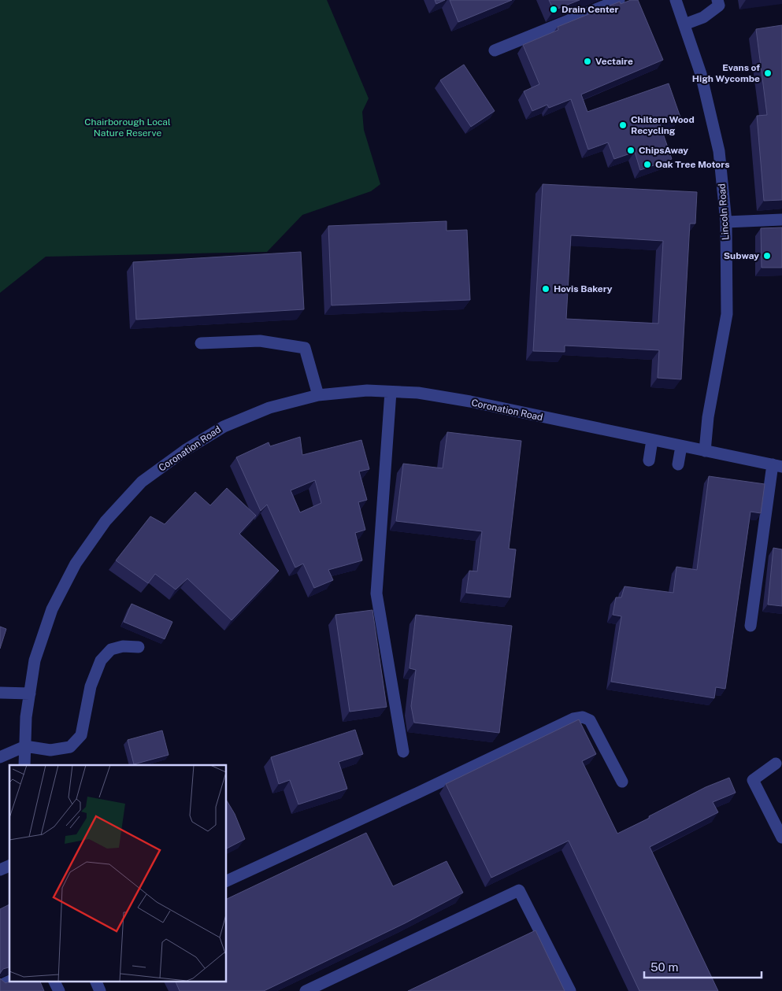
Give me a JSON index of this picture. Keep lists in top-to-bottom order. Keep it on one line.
{"streets":{"street":["Lincoln Road","Coronation Road"]},"crossings":[["Lincoln Road","Coronation Road"]],"parks":["Chairborough Local Nature Reserve"],"places":["Drain Center","Vectaire","Evans of High Wycombe","Chiltern Wood Recycling","ChipsAway","Oak Tree Motors","Subway","Hovis Bakery"],"scale_bar":"50 m"}
